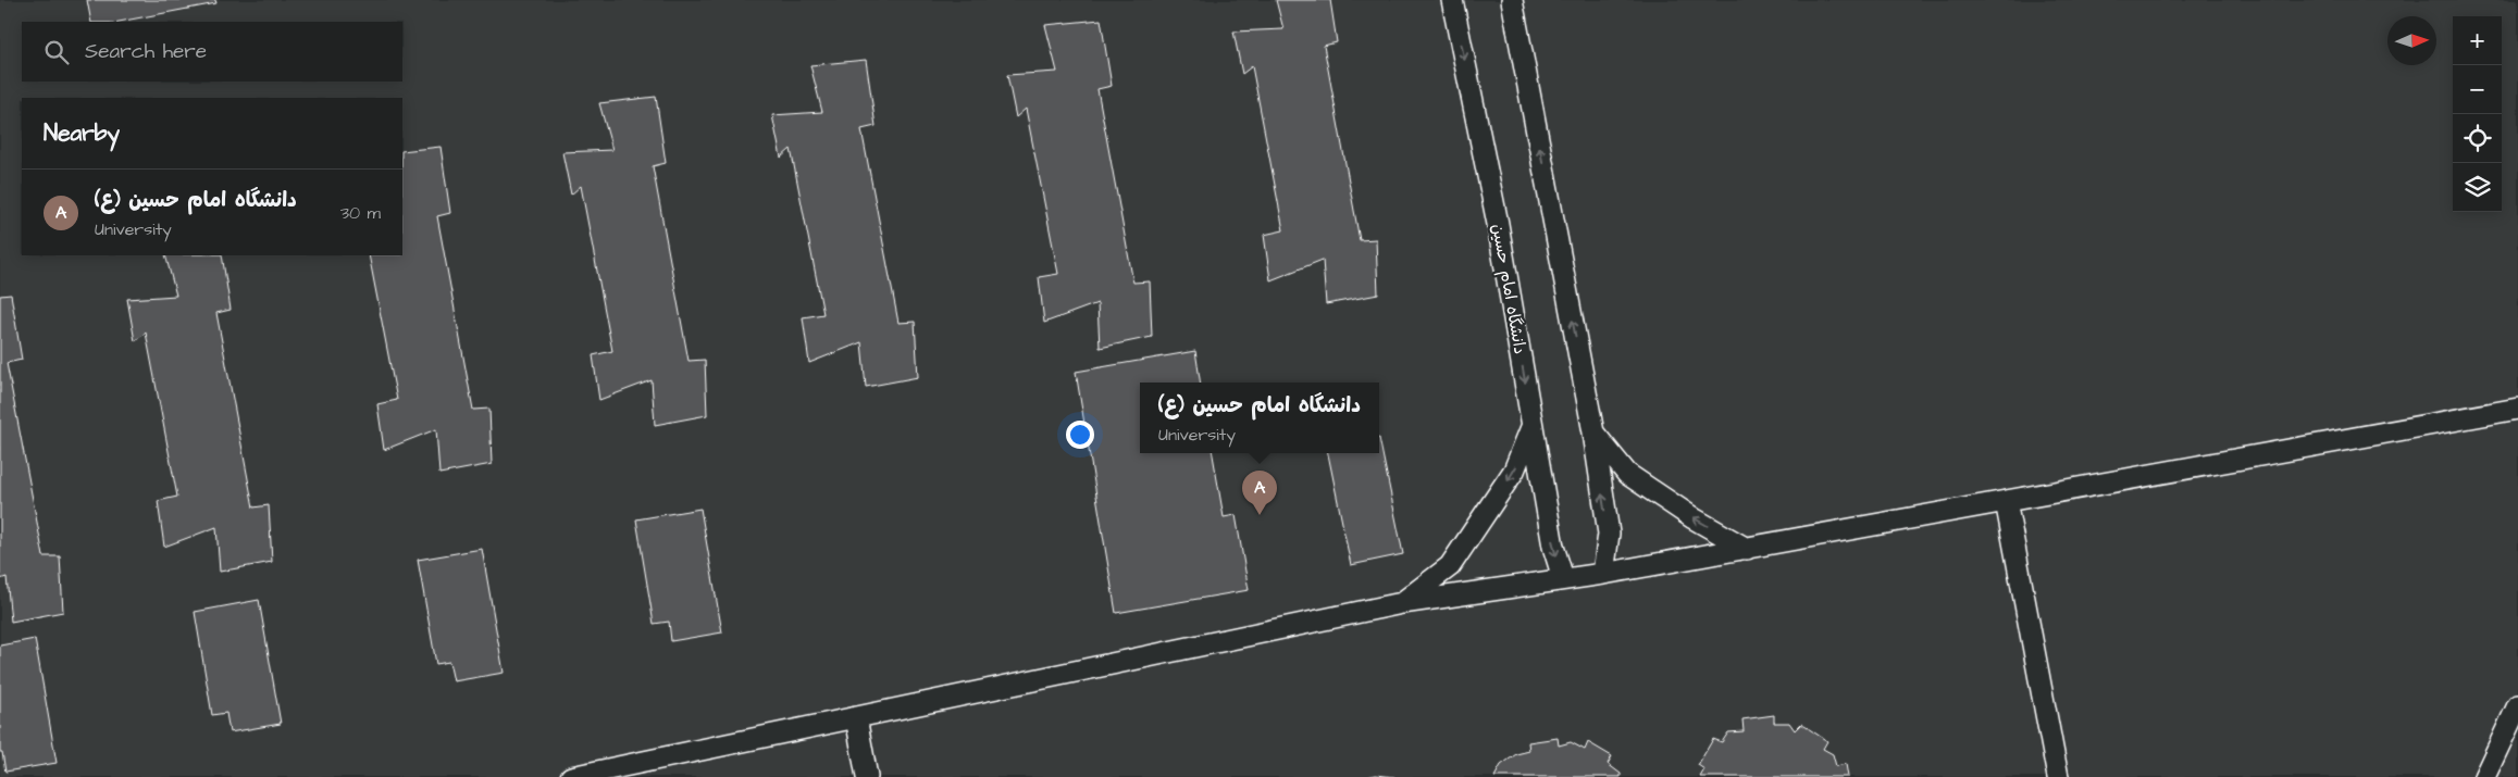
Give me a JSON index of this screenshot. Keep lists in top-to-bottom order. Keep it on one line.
{"streets":{"lane":["دانشگاه امام حسین"]},"north":"right","page":{"map_buttons":["+","−"],"search":"Search here","heading":"Nearby","list":[{"mark":"A","name":"دانشگاه امام حسین (ع)","note":"University","value":"30 m"}],"popup":["دانشگاه امام حسین (ع)","University"],"pins":"A"}}
